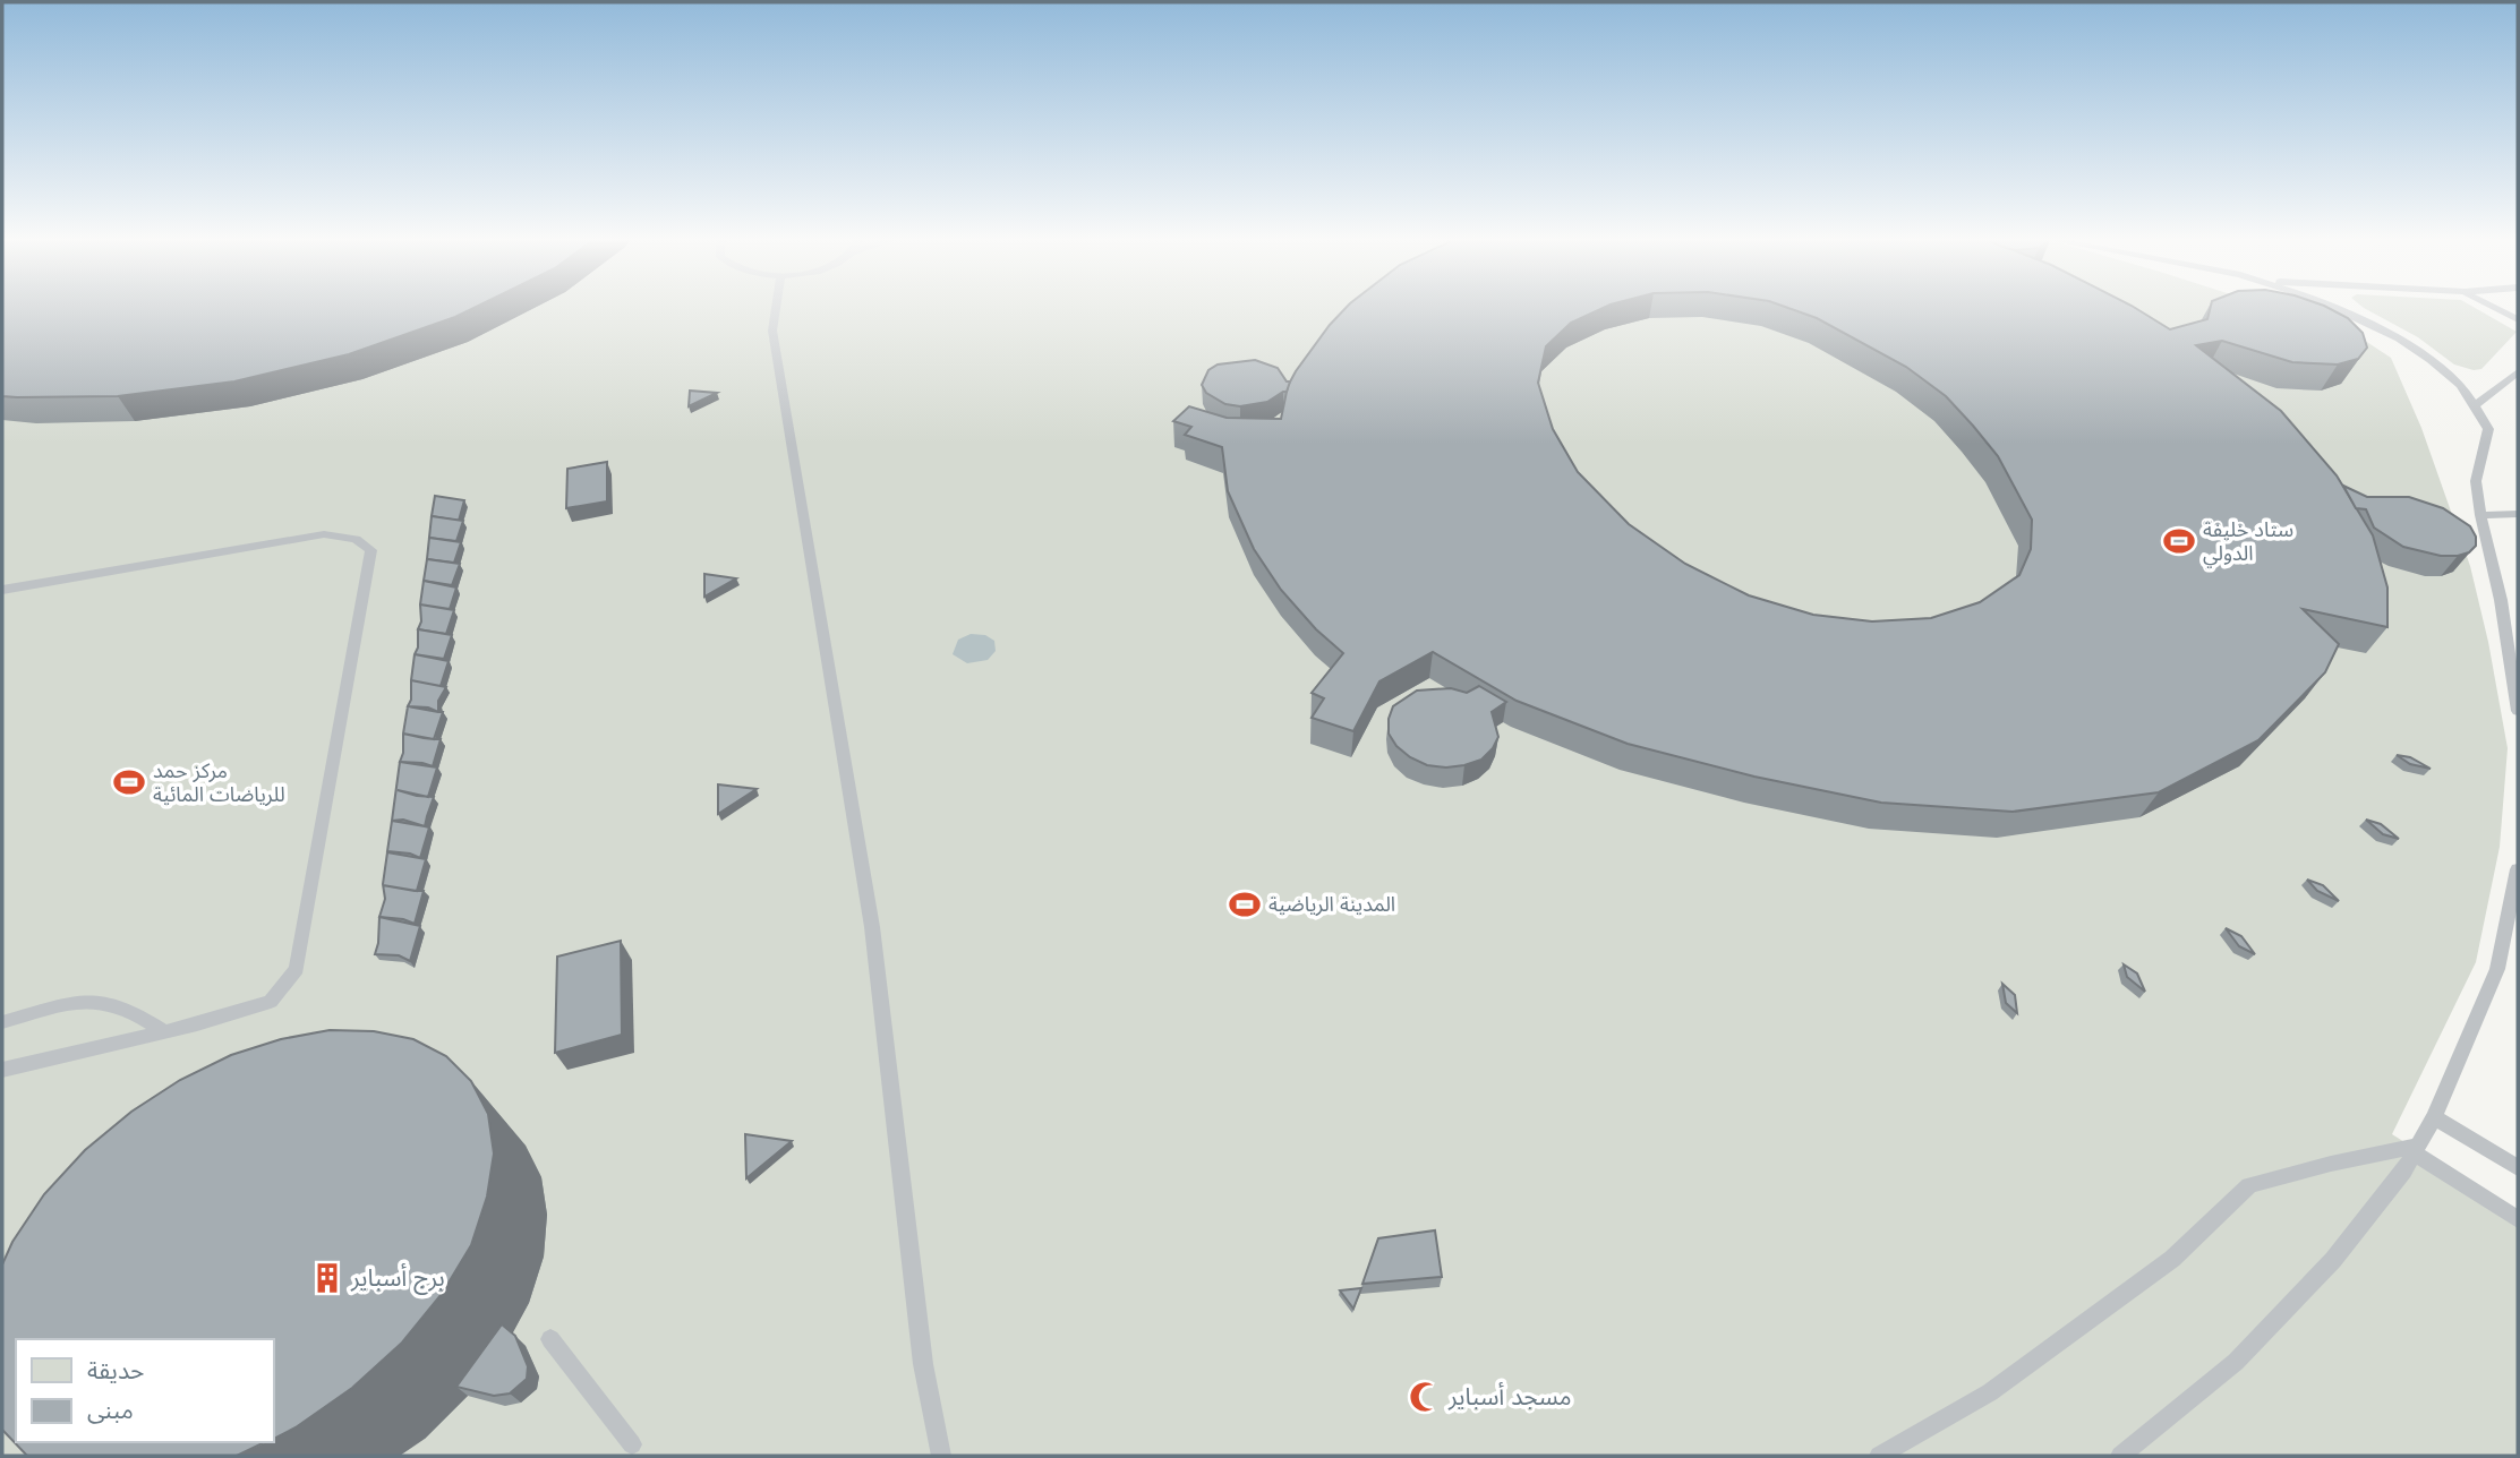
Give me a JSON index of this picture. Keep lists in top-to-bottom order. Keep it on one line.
{"places":{"sports":["ستاد خليفة الدولي","مركز حمد للرياضات المائية","المدينة الرياضية"],"building":["برج أسباير"],"mosque":["مسجد أسباير"]},"legend":["حديقة","مبنى"]}
